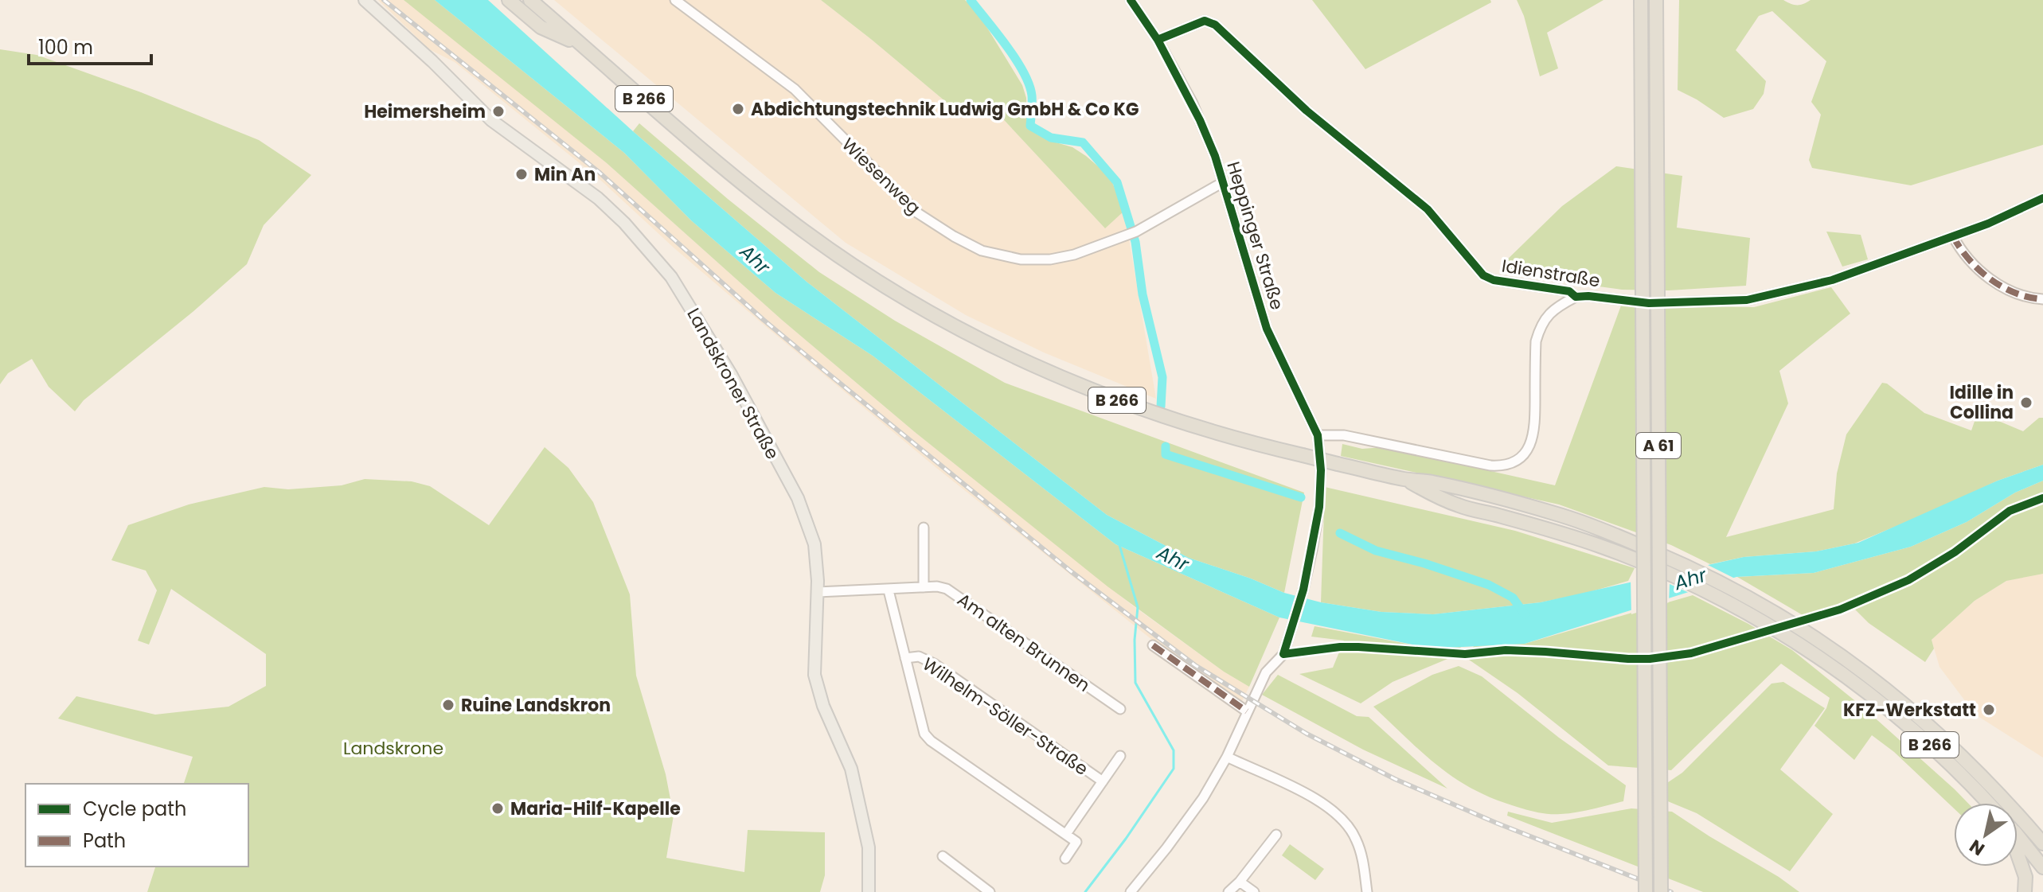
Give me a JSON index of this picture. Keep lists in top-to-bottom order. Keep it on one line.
{"streets":{"highway":["B 266","A 61"],"main road":["Landskroner Straße"],"street":["Wiesenweg","Heppinger Straße","Idienstraße","Am alten Brunnen","Wilhelm-Söller-Straße"]},"crossings":[["Wiesenweg","Heppinger Straße"],["Heppinger Straße","Idienstraße"],["Landskroner Straße","Am alten Brunnen"],["Am alten Brunnen","Wilhelm-Söller-Straße"]],"water":["Ahr"],"parks":["Landskrone"],"places":["Abdichtungstechnik Ludwig GmbH & Co KG","Heimersheim","Min An","Idille in Collina","Ruine Landskron","KFZ-Werkstatt","Maria-Hilf-Kapelle"],"legend":["Cycle path","Path"],"scale_bar":"100 m","north":"bottom left"}
